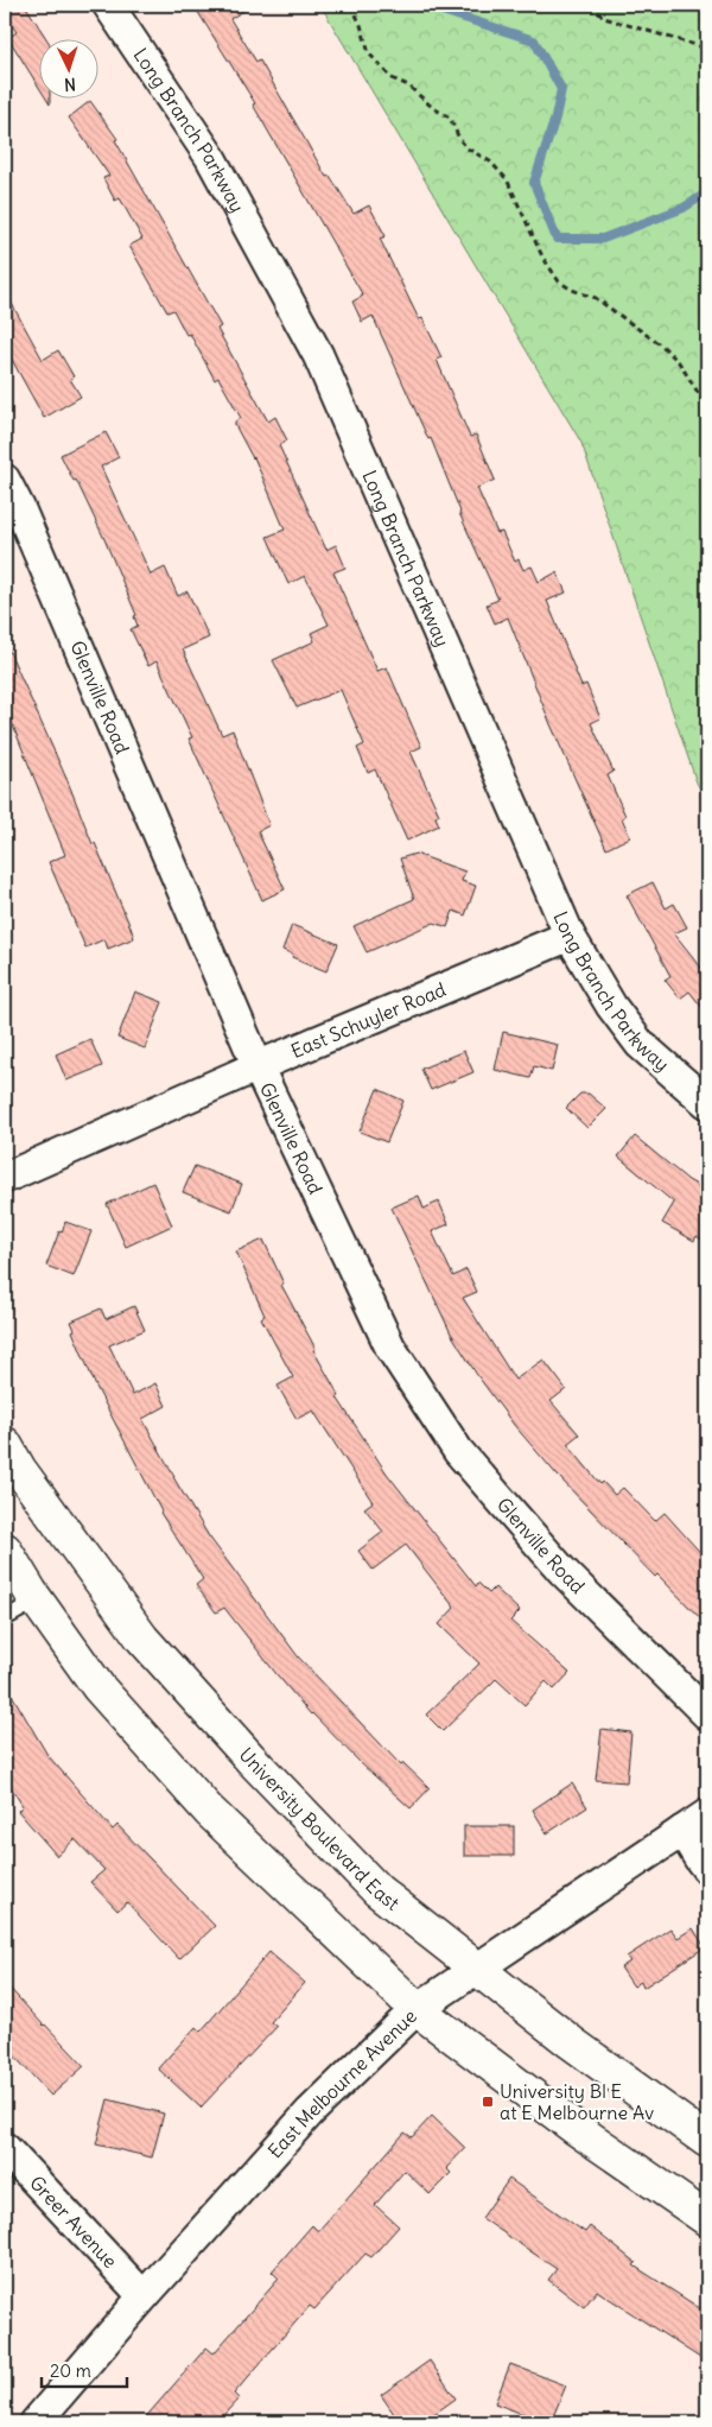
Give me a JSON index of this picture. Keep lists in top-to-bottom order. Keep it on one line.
{"streets":{"main road":["University Boulevard East"],"street":["Long Branch Parkway","Glenville Road","East Schuyler Road","East Melbourne Avenue","Greer Avenue"]},"crossings":[["Long Branch Parkway","East Schuyler Road"],["Glenville Road","East Schuyler Road"],["University Boulevard East","East Melbourne Avenue"],["East Melbourne Avenue","Greer Avenue"]],"places":{"transit":["University Bl E at E Melbourne Av"]},"scale_bar":"20 m","north":"bottom"}
